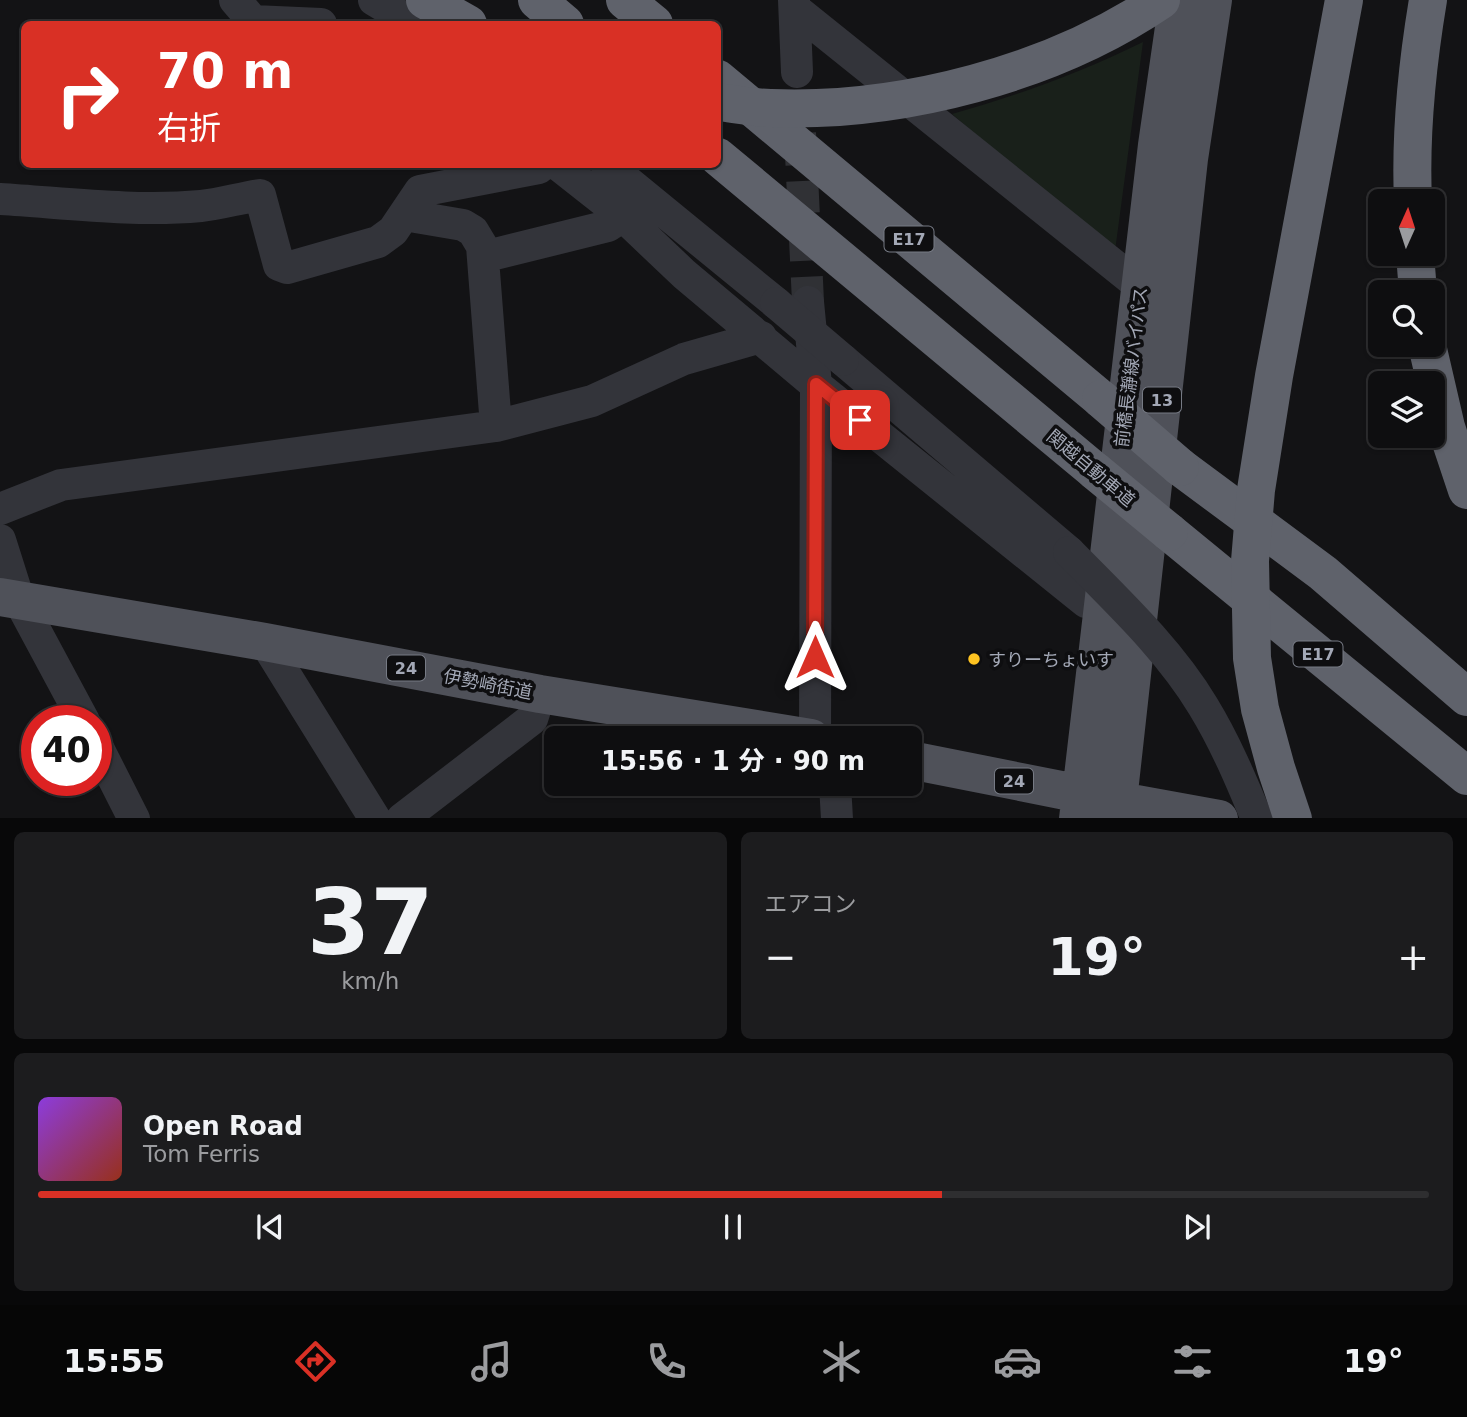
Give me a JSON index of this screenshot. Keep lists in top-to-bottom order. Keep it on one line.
{"streets":{"highway":["E17","関越自動車道"],"main road":["前橋長瀞線バイパス","13","24","伊勢崎街道"]},"crossings":[["前橋長瀞線バイパス","24"]],"places":["すりーちょいす"],"north":"top","page":{"turn":["70 m","右折"],"limit":"40","trip":"15:56 · 1 分 · 90 m","tile":[["37","km/h"],"エアコン"],"heat":["−","19°","+"],"song":["Open Road","Tom Ferris"],"tabs":["15:55","19°"]}}
